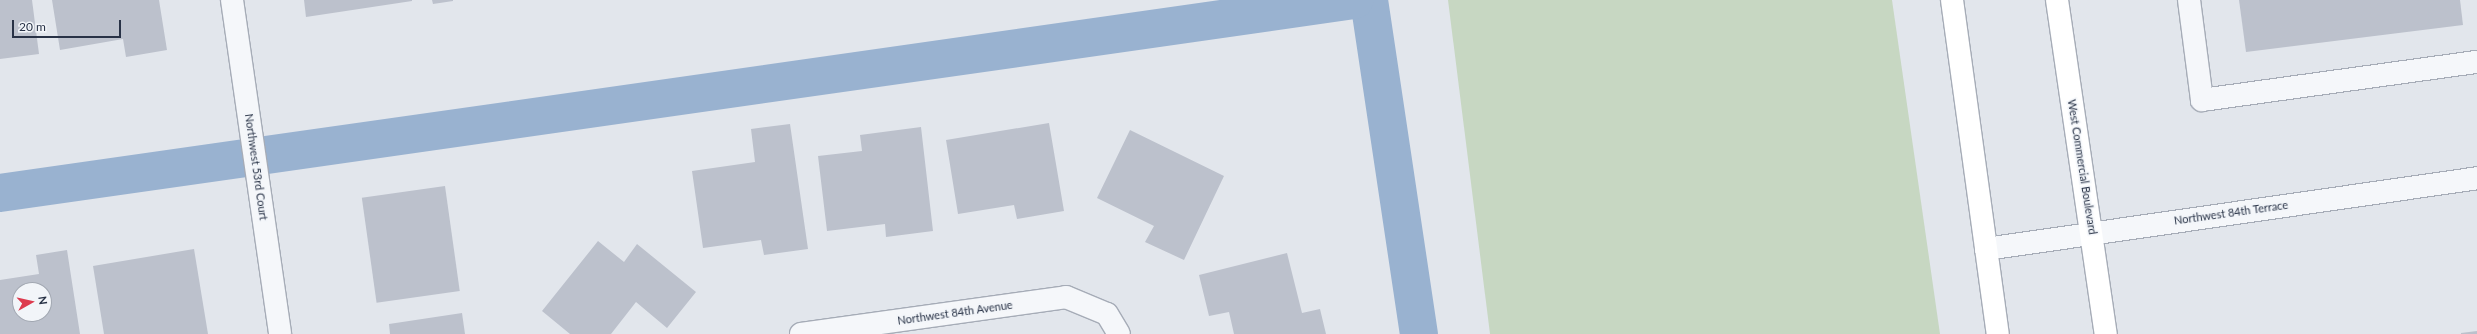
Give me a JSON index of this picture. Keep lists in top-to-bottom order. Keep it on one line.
{"streets":{"highway":["West Commercial Boulevard"],"street":["Northwest 53rd Court","Northwest 84th Terrace","Northwest 84th Avenue"]},"crossings":[["West Commercial Boulevard","Northwest 84th Terrace"]],"scale_bar":"20 m","north":"right"}
